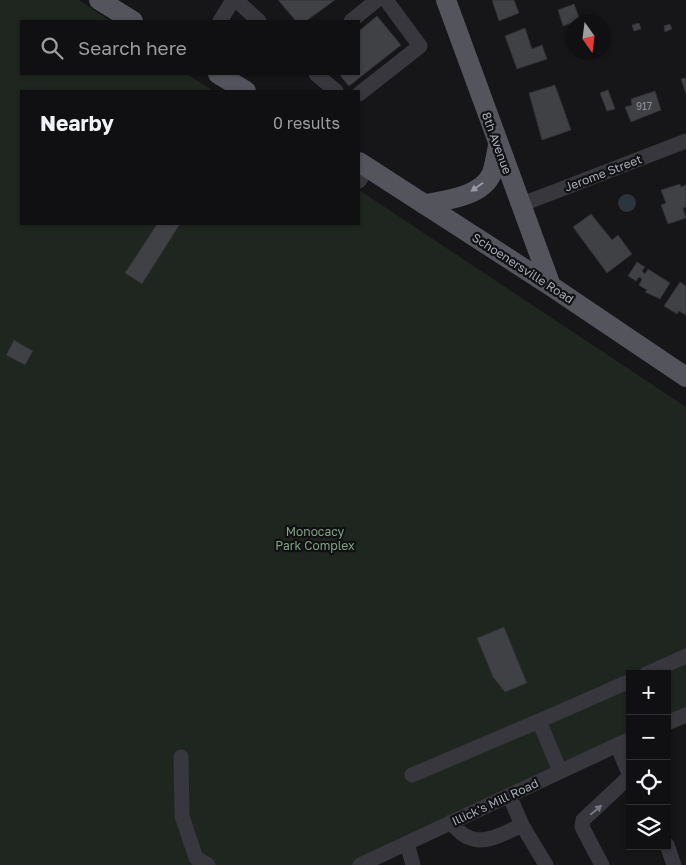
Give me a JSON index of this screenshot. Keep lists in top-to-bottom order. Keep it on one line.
{"streets":{"main road":["8th Avenue","Schoenersville Road"],"street":["Jerome Street","Illick's Mill Road"]},"crossings":[["8th Avenue","Jerome Street"],["8th Avenue","Schoenersville Road"]],"parks":["Monocacy Park Complex"],"house_numbers":["917"],"north":"bottom","page":{"search":"Search here","heading":["Nearby","0 results"],"map_buttons":["+","−"]}}
